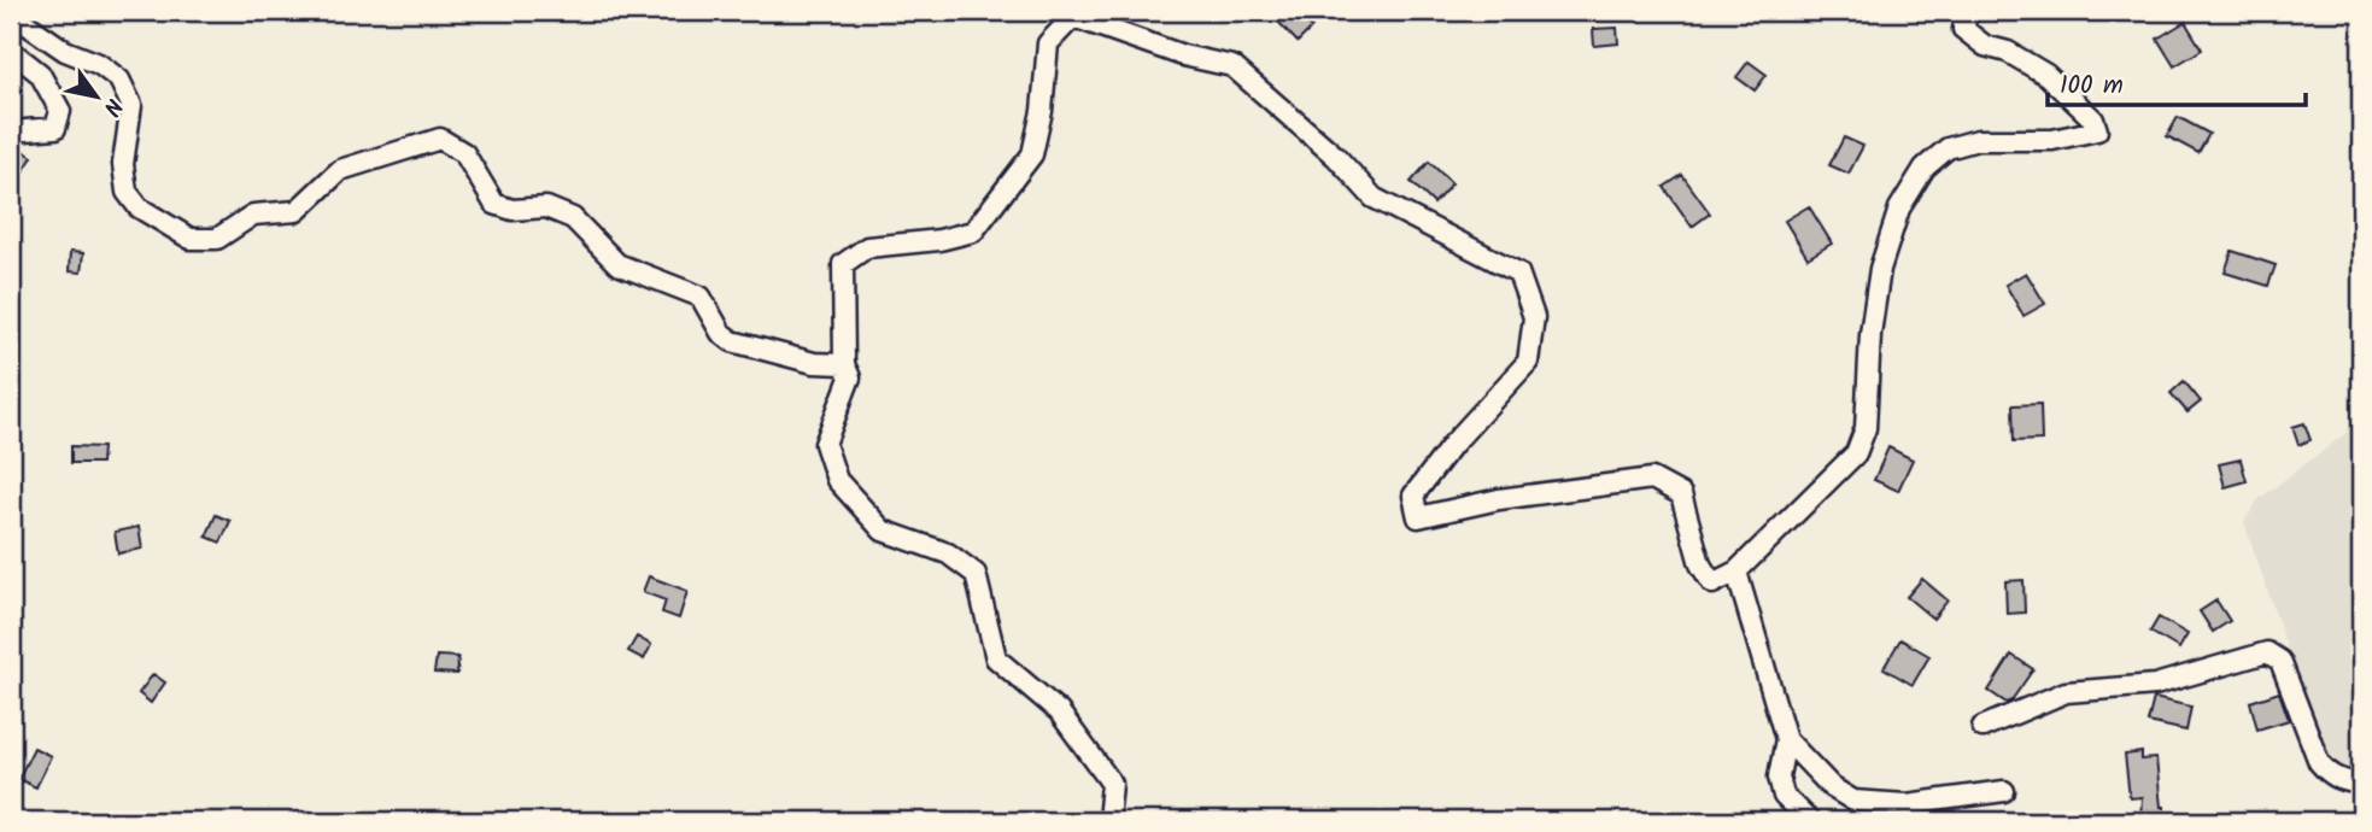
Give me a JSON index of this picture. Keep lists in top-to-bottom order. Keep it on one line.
{"scale_bar":"100 m","north":"bottom right"}
